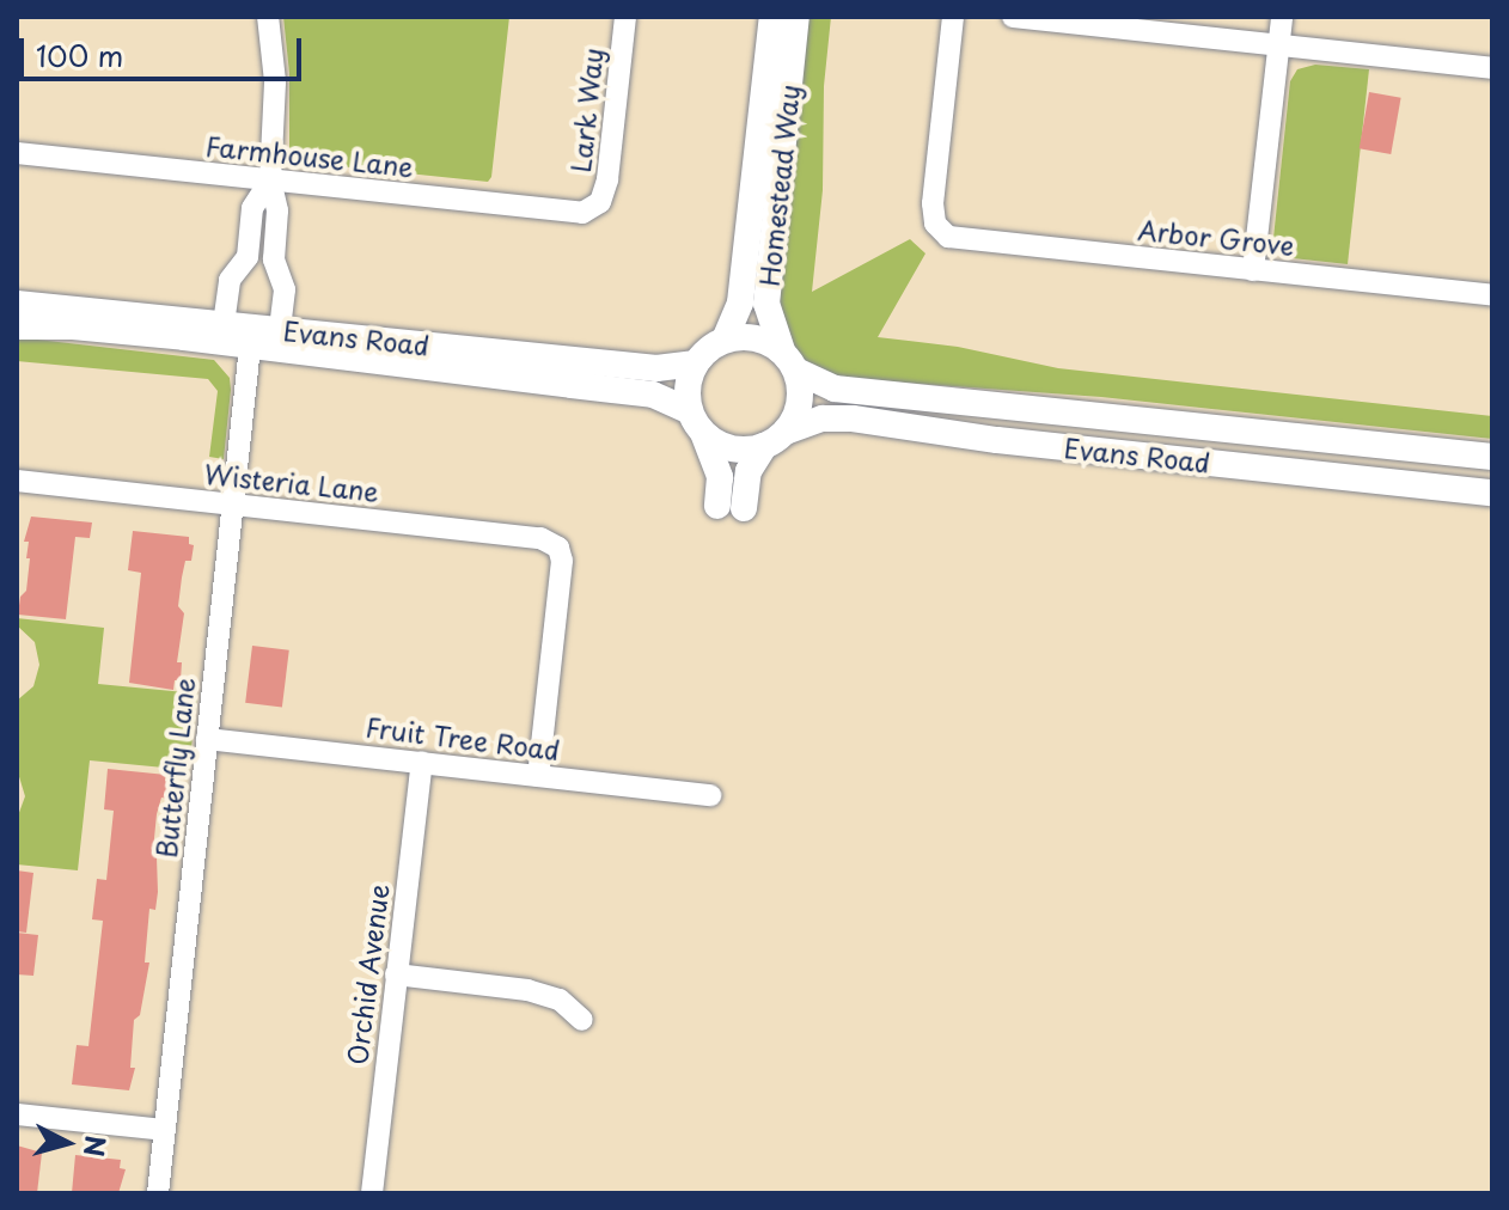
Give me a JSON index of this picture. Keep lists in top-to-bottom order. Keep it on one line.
{"streets":{"street":["Lark Way","Farmhouse Lane","Homestead Way","Arbor Grove","Evans Road","Wisteria Lane","Fruit Tree Road","Butterfly Lane","Orchid Avenue"]},"crossings":[["Lark Way","Farmhouse Lane"],["Homestead Way","Evans Road"],["Evans Road","Butterfly Lane"],["Wisteria Lane","Fruit Tree Road"],["Wisteria Lane","Butterfly Lane"],["Fruit Tree Road","Butterfly Lane"],["Fruit Tree Road","Orchid Avenue"]],"scale_bar":"100 m","north":"right"}
